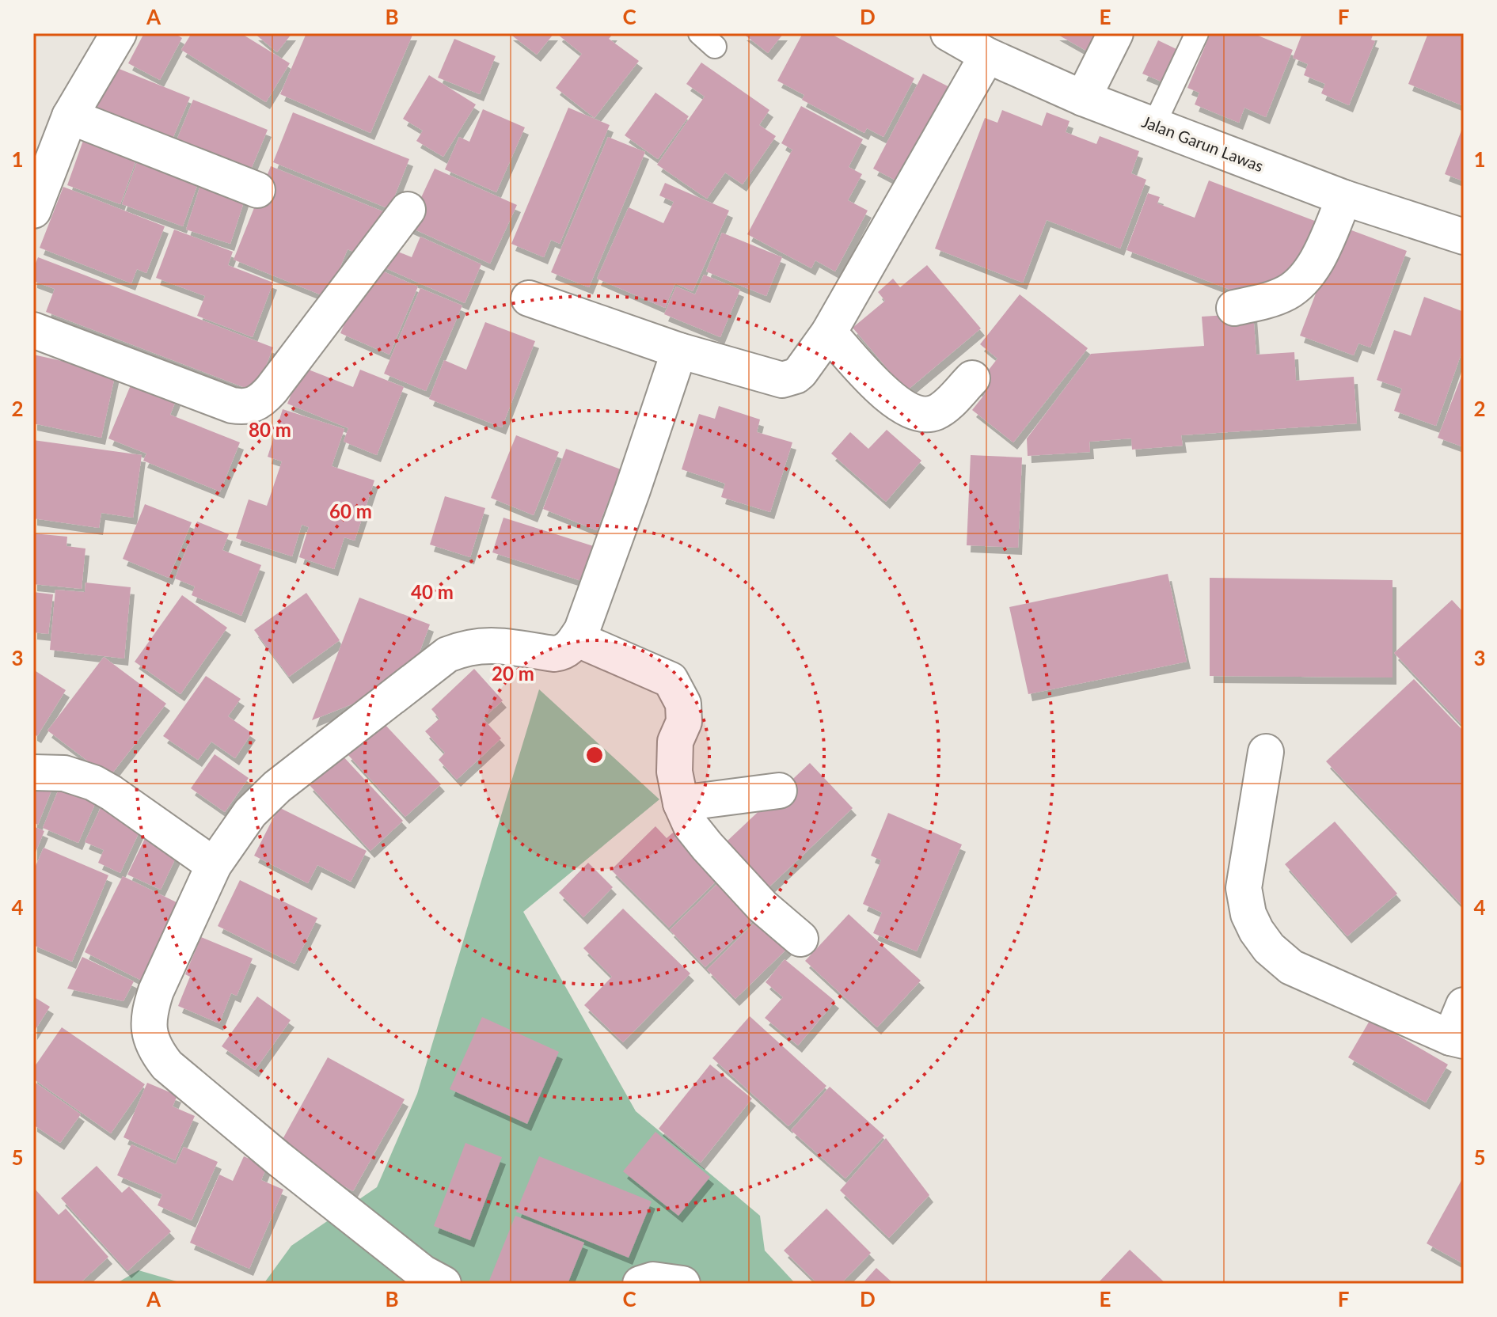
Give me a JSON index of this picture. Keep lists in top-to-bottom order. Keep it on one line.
{"streets":{"street":["Jalan Garun Lawas"]},"grid":{"columns":["A","B","C","D","E","F"],"rows":["1","2","3","4","5"]},"rings":["80 m","60 m","40 m","20 m"]}
